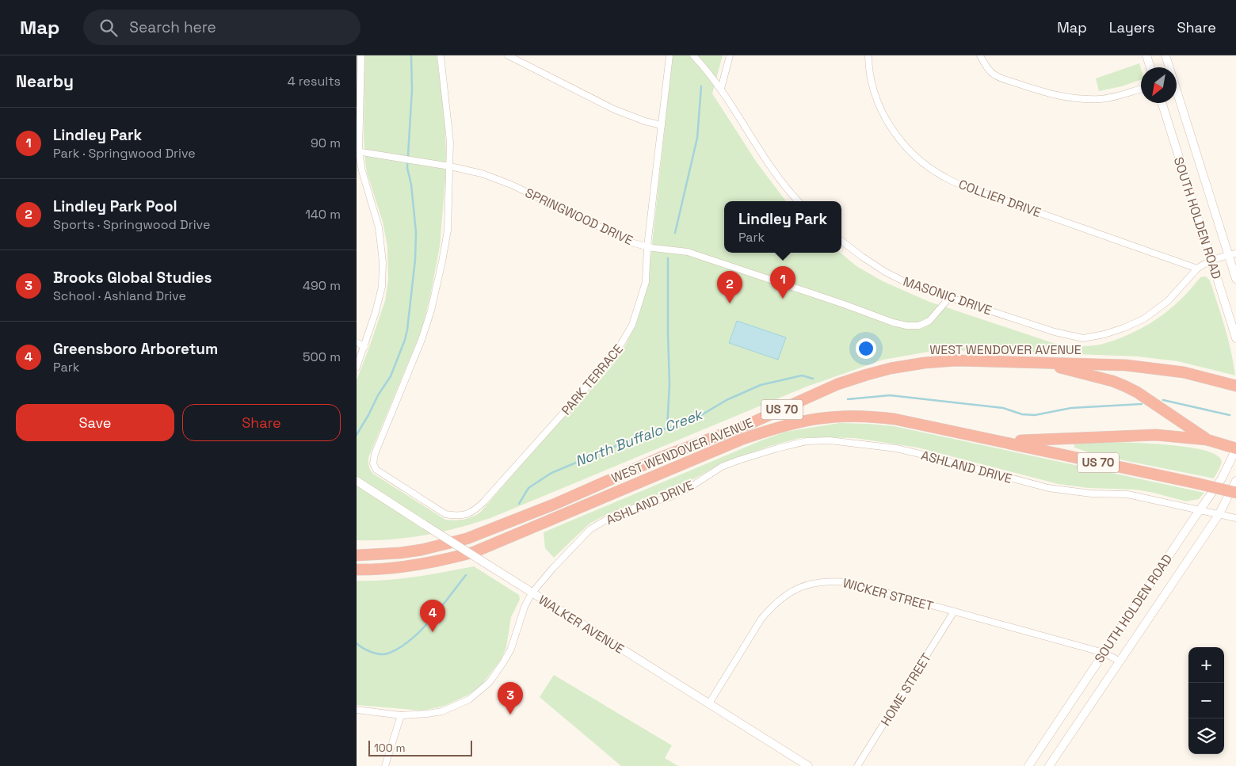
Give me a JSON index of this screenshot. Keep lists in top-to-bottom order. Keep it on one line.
{"streets":{"highway":["WEST WENDOVER AVENUE","US 70"],"main road":["SOUTH HOLDEN ROAD","WALKER AVENUE"],"street":["COLLIER DRIVE","SPRINGWOOD DRIVE","MASONIC DRIVE","PARK TERRACE","ASHLAND DRIVE","WICKER STREET","HOME STREET"]},"crossings":[["COLLIER DRIVE","MASONIC DRIVE"],["SPRINGWOOD DRIVE","MASONIC DRIVE"],["SPRINGWOOD DRIVE","PARK TERRACE"],["SOUTH HOLDEN ROAD","MASONIC DRIVE"],["SOUTH HOLDEN ROAD","ASHLAND DRIVE"],["SOUTH HOLDEN ROAD","WICKER STREET"],["ASHLAND DRIVE","WALKER AVENUE"],["WICKER STREET","WALKER AVENUE"],["WICKER STREET","HOME STREET"]],"water":["North Buffalo Creek"],"scale_bar":"100 m","north":"bottom left","page":{"header":"Map","search":"Search here","nav":["Map","Layers","Share"],"heading":["Nearby","4 results"],"list":[{"mark":"1","name":"Lindley Park","note":"Park · Springwood Drive","value":"90 m"},{"mark":"2","name":"Lindley Park Pool","note":"Sports · Springwood Drive","value":"140 m"},{"mark":"3","name":"Brooks Global Studies","note":"School · Ashland Drive","value":"490 m"},{"mark":"4","name":"Greensboro Arboretum","note":"Park","value":"500 m"}],"popup":["Lindley Park","Park"],"pins":["1","2","4","3"],"buttons":["Save","Share"],"map_buttons":["+","−"],"scale":"100 m"}}
